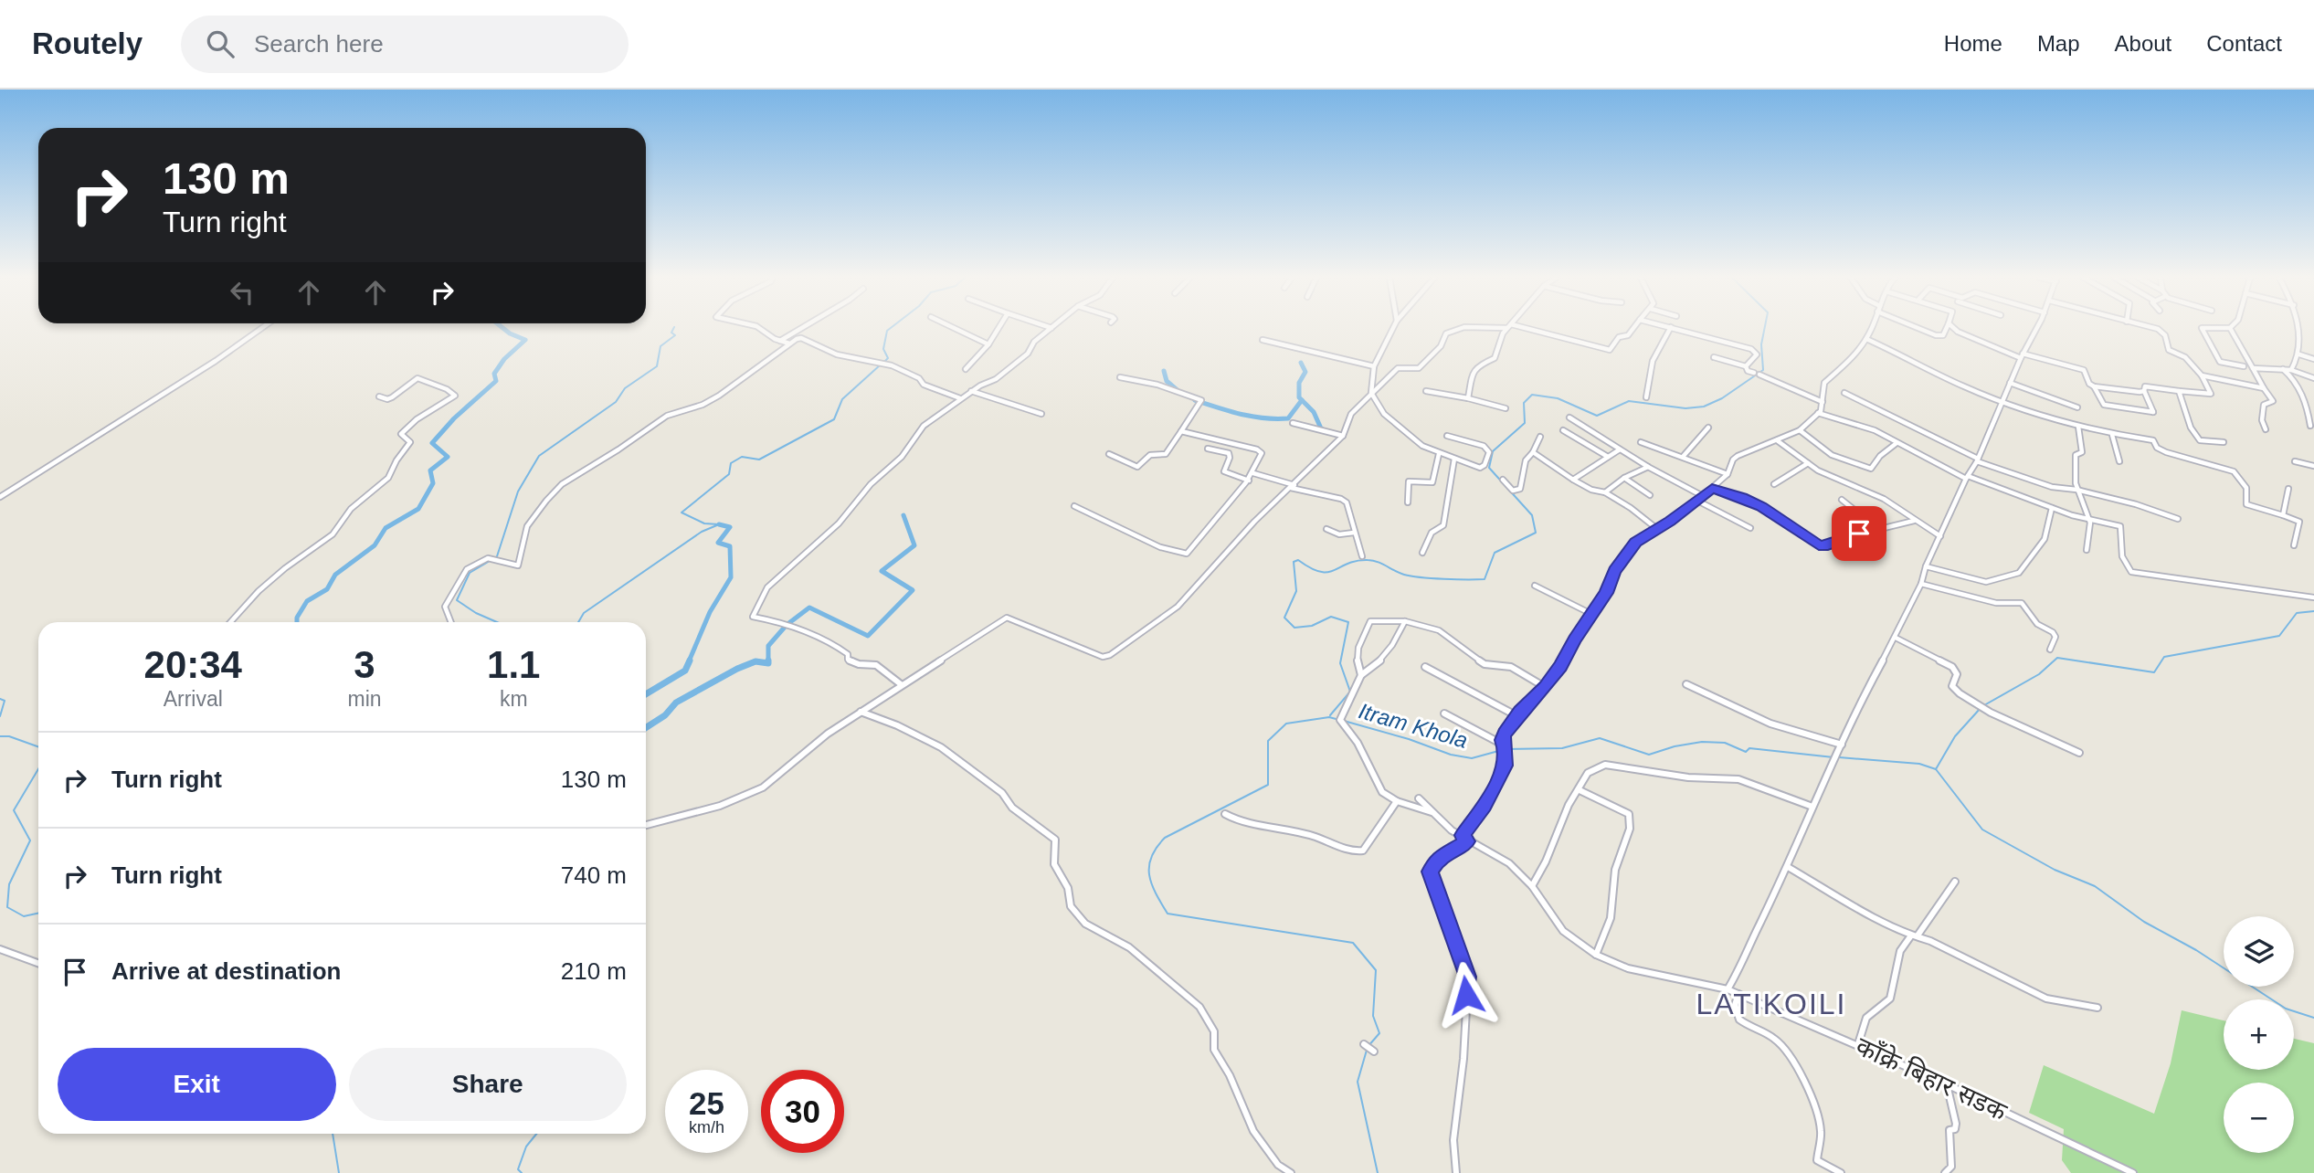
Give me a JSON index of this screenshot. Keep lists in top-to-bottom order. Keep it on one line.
{"streets":{"street":["काँक्रे बिहार सडक"]},"districts":["LATIKOILI"],"water":["Itram Khola"],"page":{"header":"Routely","search":"Search here","nav":["Home","Map","About","Contact"],"turn":["130 m","Turn right"],"eta":["20:34","Arrival","3","min","1.1","km"],"list":[{"name":"Turn right","value":"130 m"},{"name":"Turn right","value":"740 m"},{"name":"Arrive at destination","value":"210 m"}],"map_buttons":["+","−"],"buttons":["Exit","Share"],"speed":"25 km/h","limit":"30"}}
